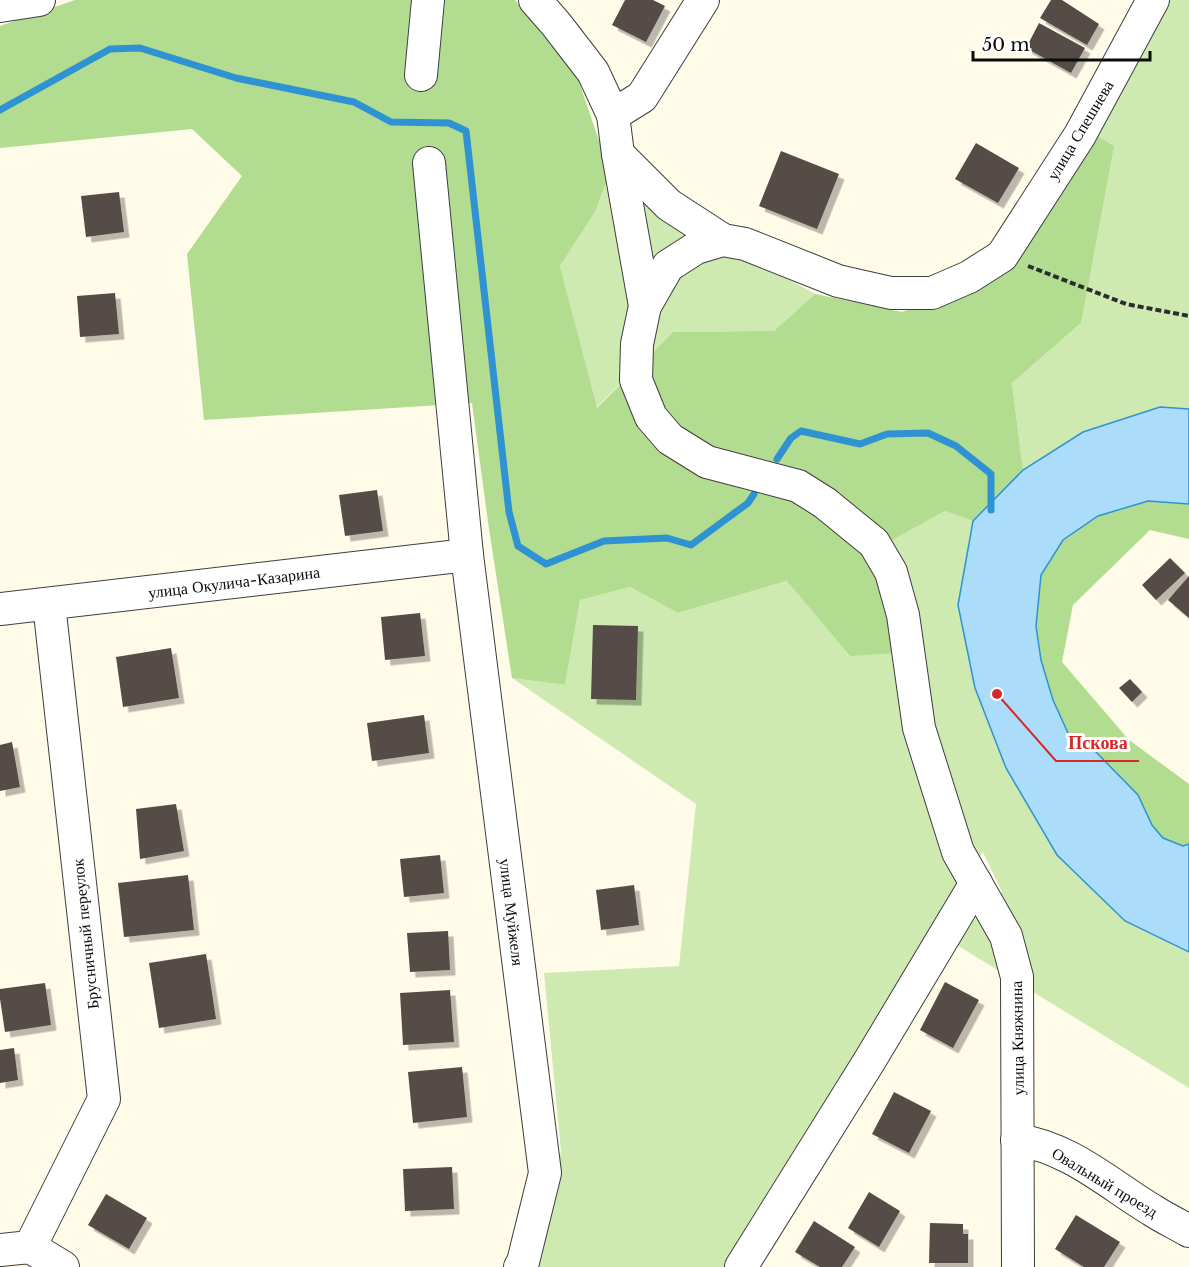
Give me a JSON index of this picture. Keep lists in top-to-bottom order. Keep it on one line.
{"streets":{"street":["улица Спешнева","улица Окулича-Казарина","улица Муйжеля","Брусничный переулок","улица Княжнина","Овальный проезд"]},"crossings":[["улица Окулича-Казарина","улица Муйжеля"],["улица Окулича-Казарина","Брусничный переулок"],["улица Княжнина","Овальный проезд"]],"places":["Пскова"],"scale_bar":"50 m"}
